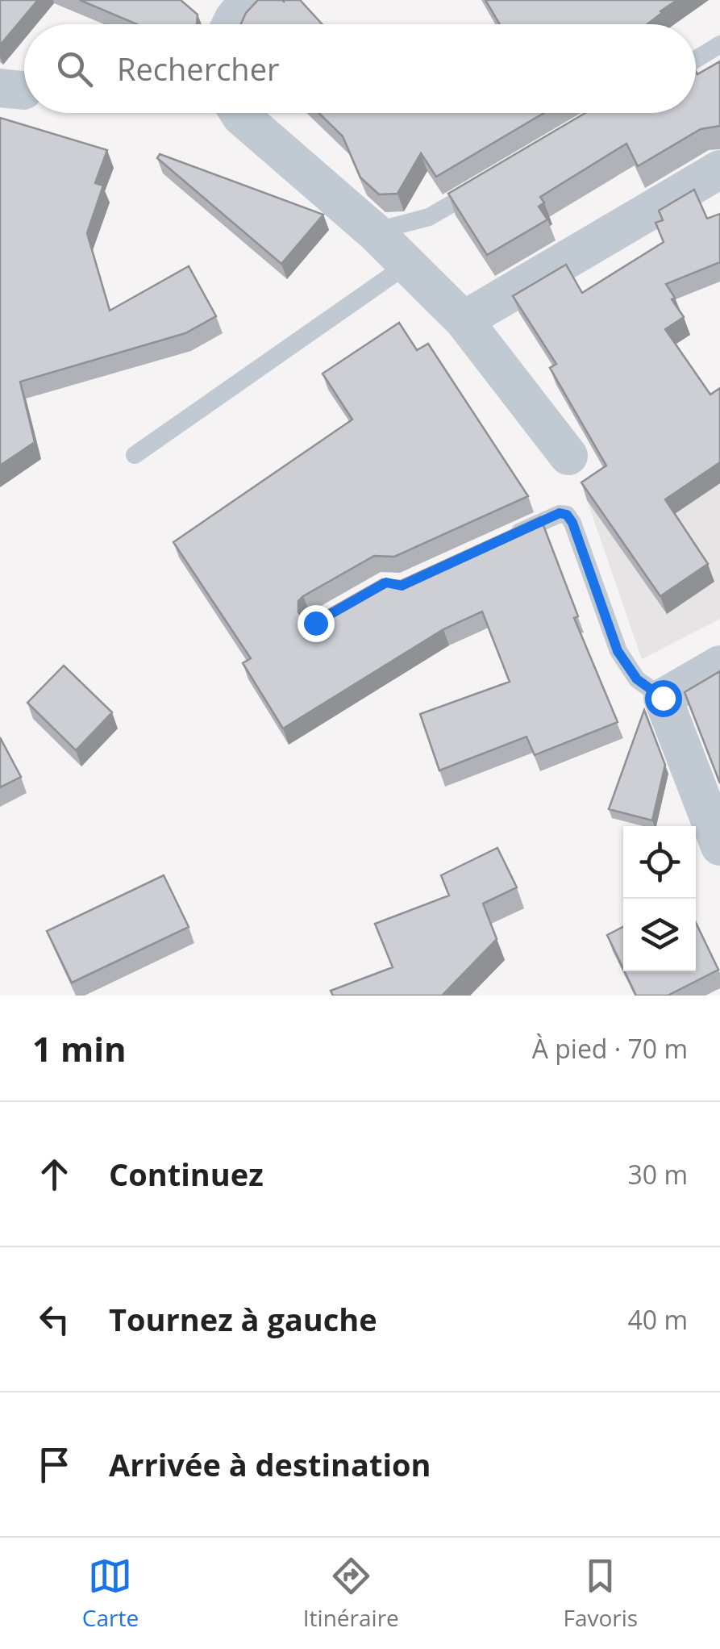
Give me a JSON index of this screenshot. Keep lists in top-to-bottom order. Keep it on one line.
{"page":{"search":"Rechercher","heading":["1 min","À pied · 70 m"],"list":[["Continuez","30 m"],["Tournez à gauche","40 m"],"Arrivée à destination"],"nav":["Carte","Itinéraire","Favoris"]}}
